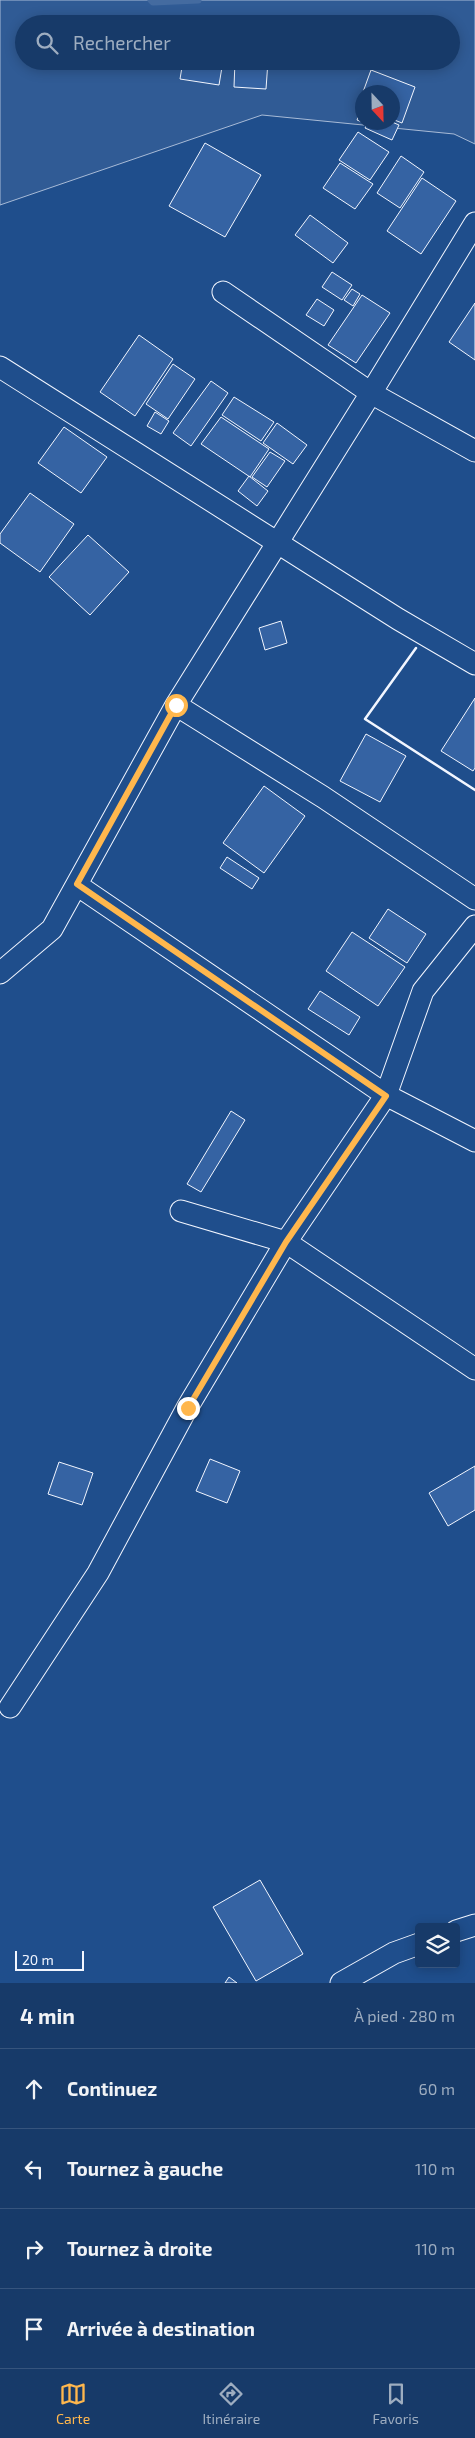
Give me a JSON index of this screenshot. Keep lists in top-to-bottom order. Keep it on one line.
{"scale_bar":"20 m","north":"bottom","page":{"search":"Rechercher","scale":"20 m","heading":["4 min","À pied · 280 m"],"list":[["Continuez","60 m"],["Tournez à gauche","110 m"],["Tournez à droite","110 m"],"Arrivée à destination"],"nav":["Carte","Itinéraire","Favoris"]}}
